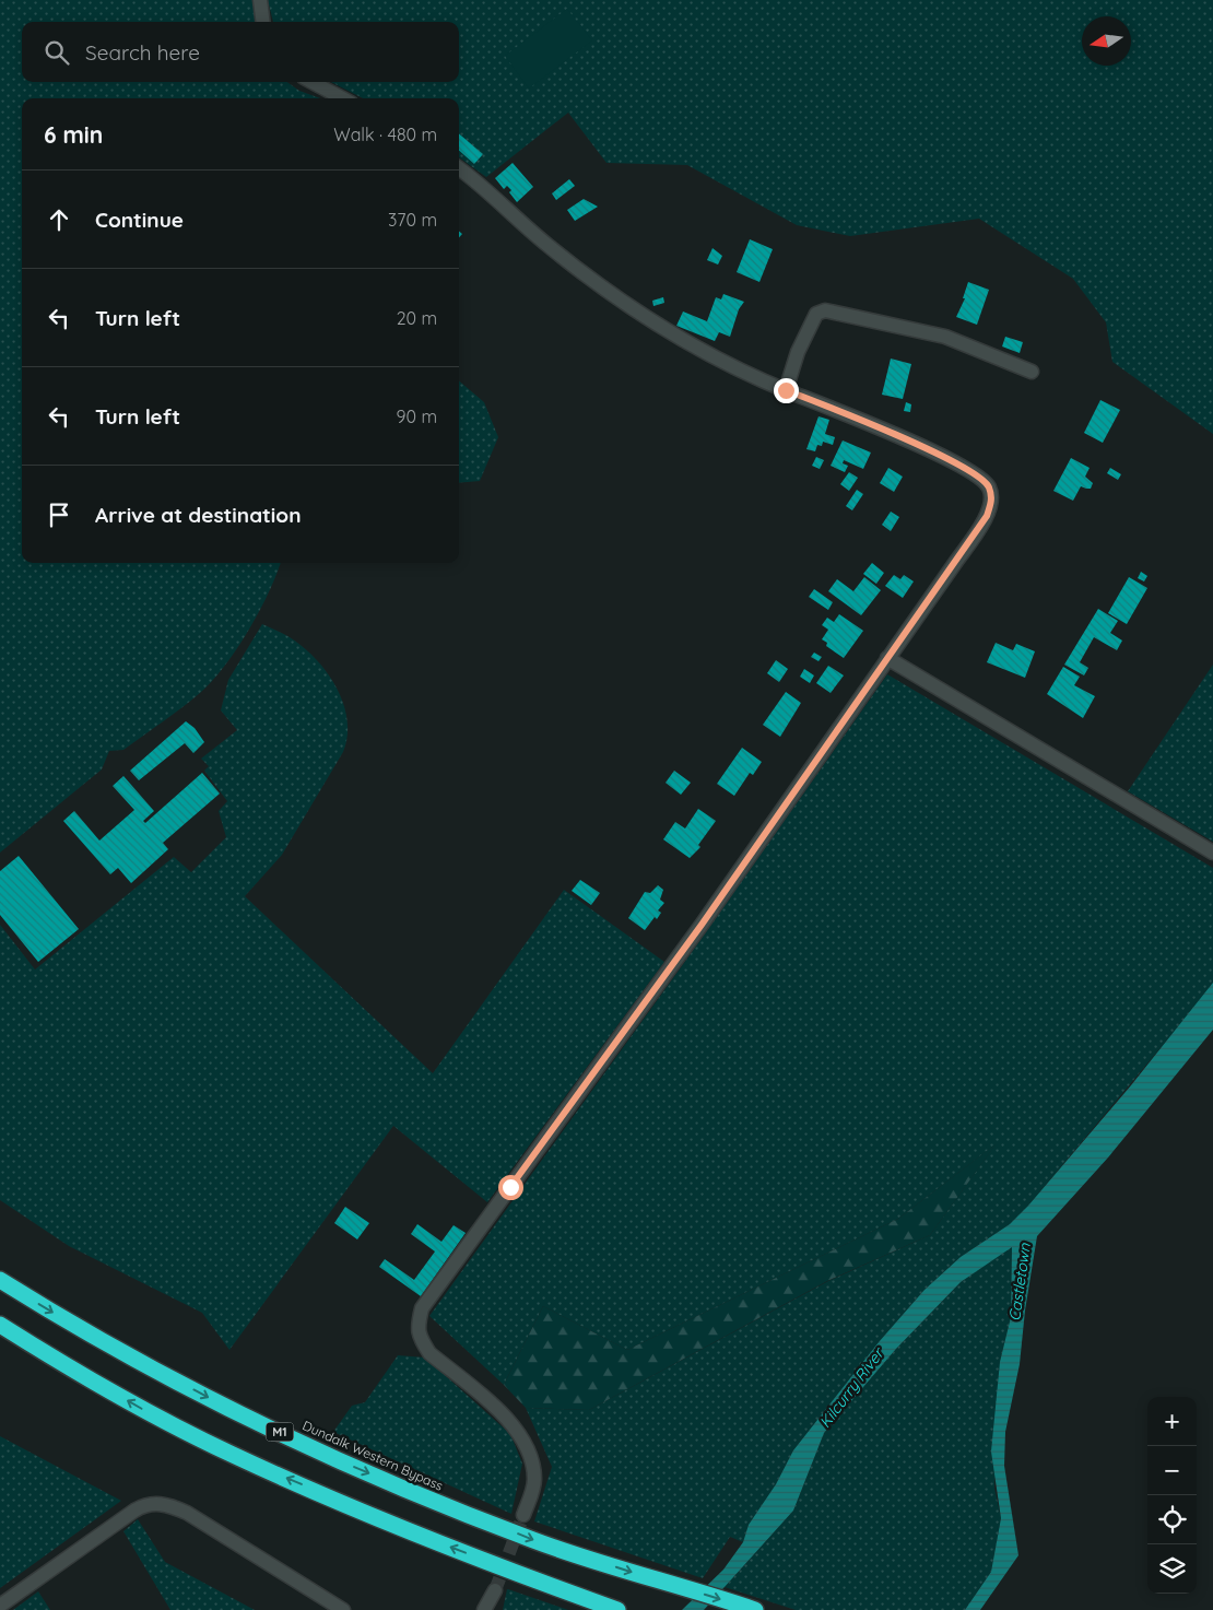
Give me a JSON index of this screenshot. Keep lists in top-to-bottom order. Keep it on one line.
{"streets":{"highway":["M1","Dundalk Western Bypass"]},"water":["Castletown","Kilcurry River"],"north":"left","page":{"search":"Search here","heading":["6 min","Walk · 480 m"],"list":[["Continue","370 m"],["Turn left","20 m"],["Turn left","90 m"],"Arrive at destination"],"map_buttons":["+","−"]}}
